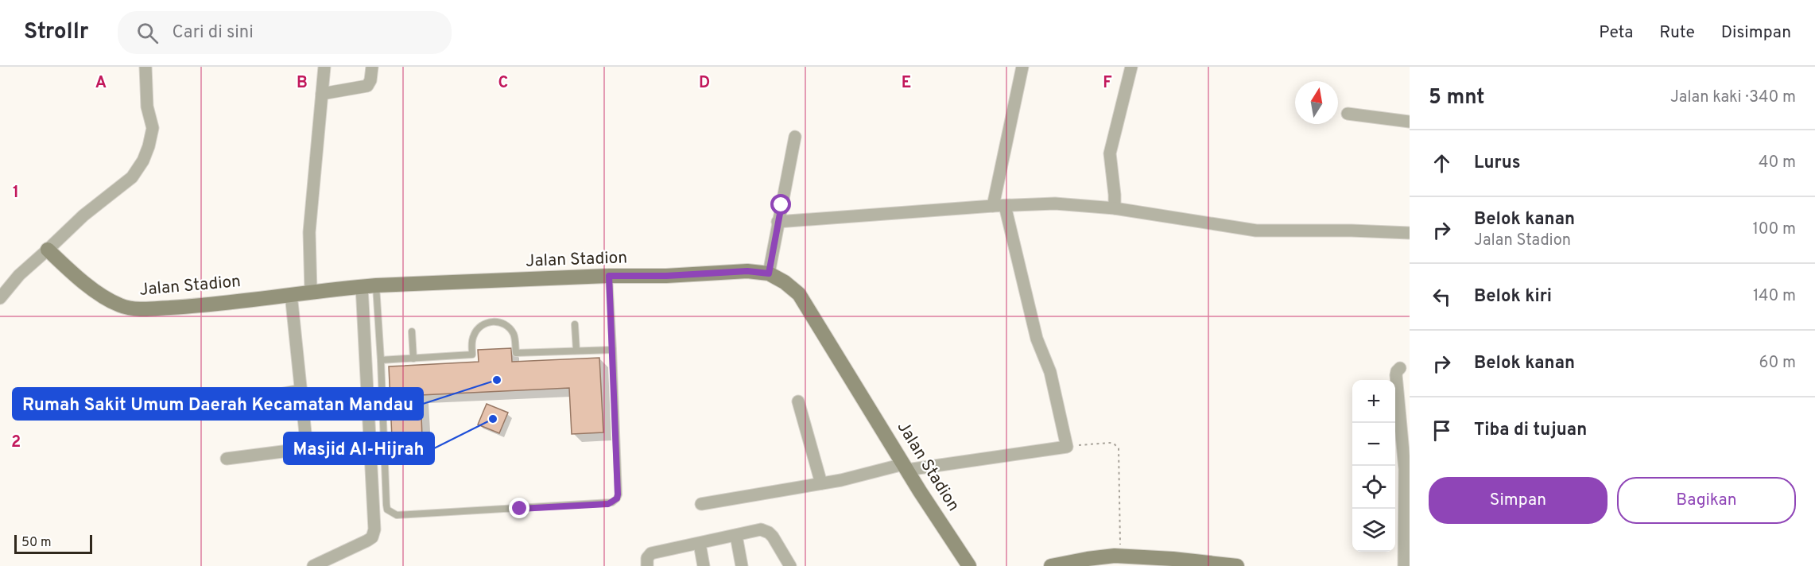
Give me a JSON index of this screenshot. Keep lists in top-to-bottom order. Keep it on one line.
{"streets":{"street":["Jalan Stadion"]},"places":["Rumah Sakit Umum Daerah Kecamatan Mandau","Masjid Al-Hijrah"],"scale_bar":"50 m","north":"top","page":{"header":"Strollr","search":"Cari di sini","nav":["Peta","Rute","Disimpan"],"heading":["5 mnt","Jalan kaki · 340 m"],"list":[["Lurus","40 m"],["Belok kanan","Jalan Stadion","100 m"],["Belok kiri","140 m"],["Belok kanan","60 m"],"Tiba di tujuan"],"map_buttons":["+","−"],"buttons":["Simpan","Bagikan"],"scale":"50 m"},"grid":{"columns":["A","B","C","D","E","F"],"rows":["1","2"]}}
